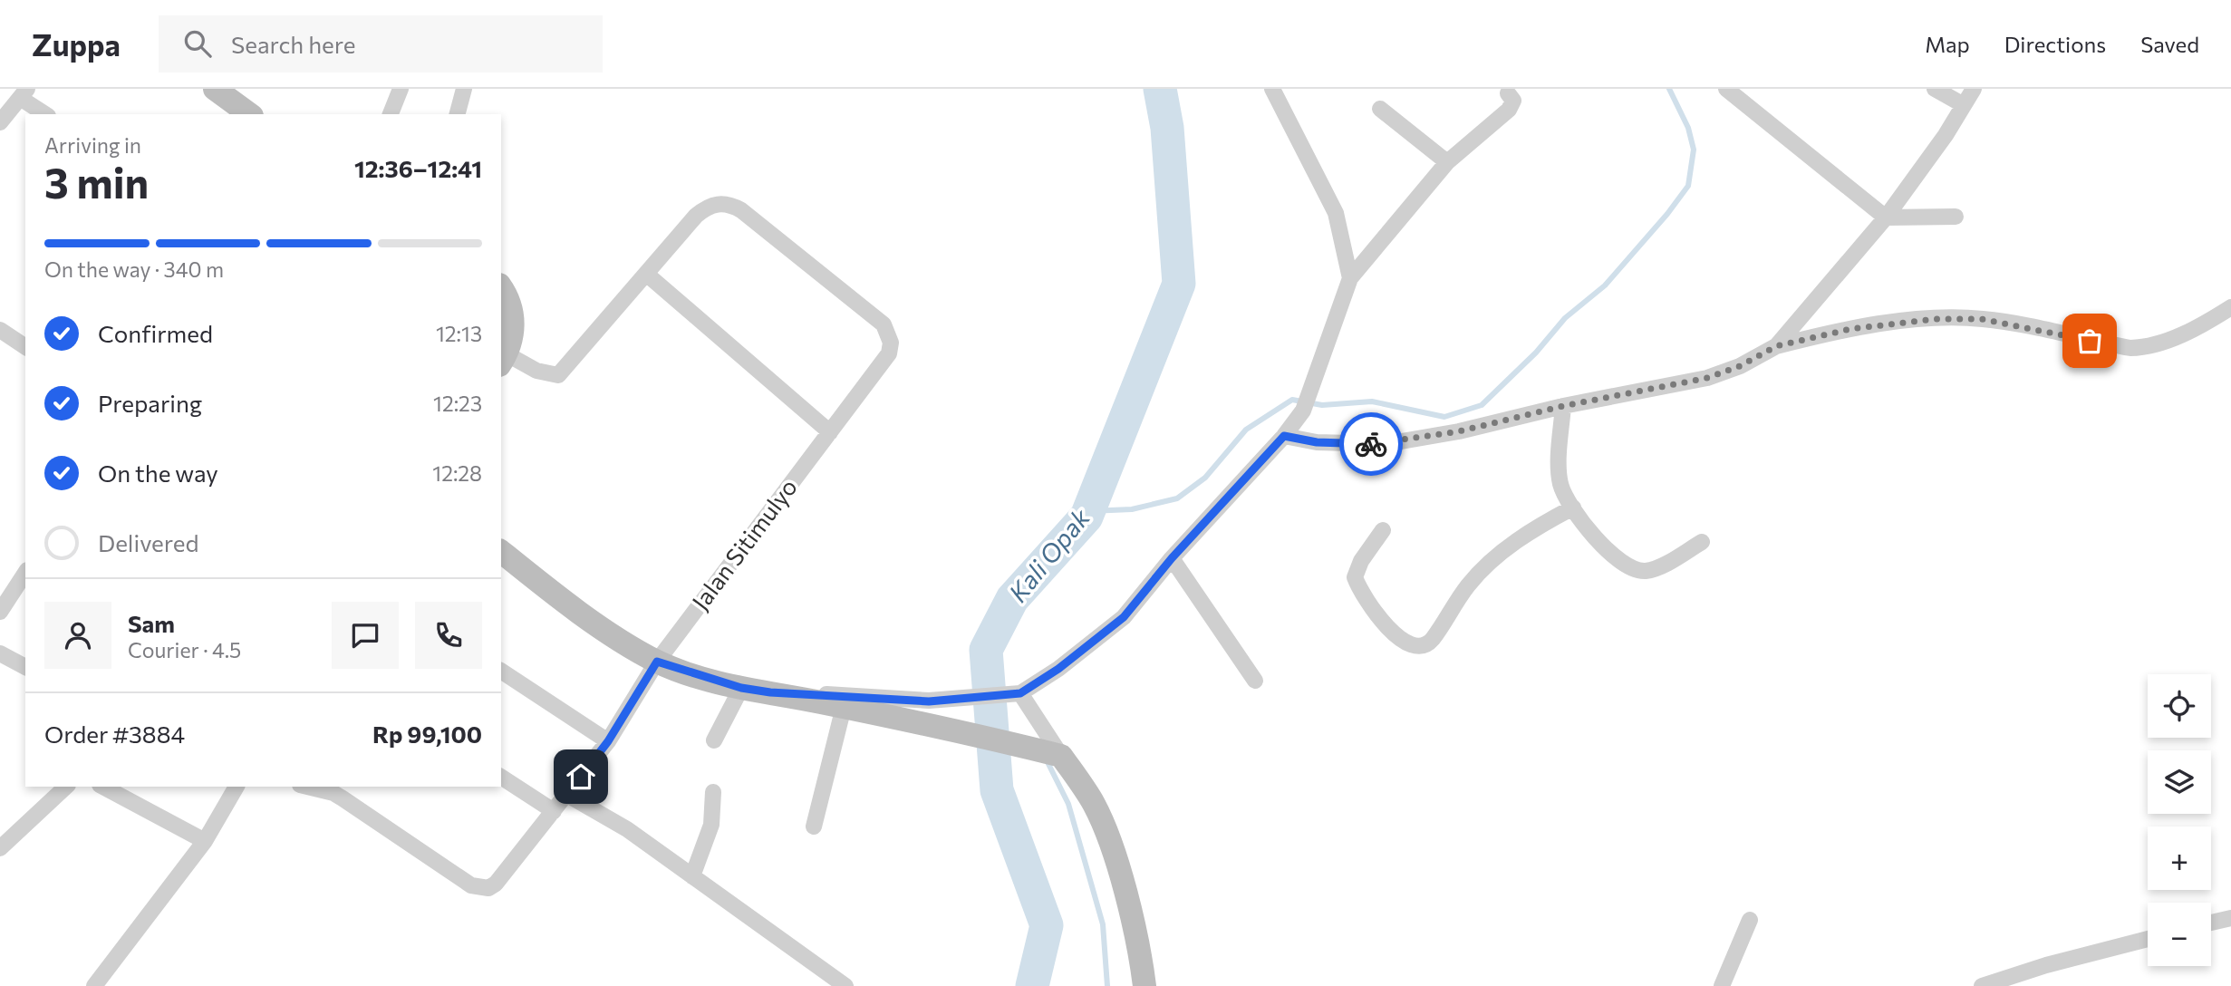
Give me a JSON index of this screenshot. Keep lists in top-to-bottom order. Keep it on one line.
{"streets":{"street":["Jalan Sitimulyo"]},"water":["Kali Opak"],"page":{"header":"Zuppa","search":"Search here","nav":["Map","Directions","Saved"],"heading":["3 min","Arriving in","12:36–12:41"],"panel":["Sam","Courier · 4.5","Order #3884","Rp 99,100"],"bar":"On the way · 340 m","list":[["Confirmed","12:13"],["Preparing","12:23"],["On the way","12:28"],"Delivered"],"map_buttons":["+","−"]}}
